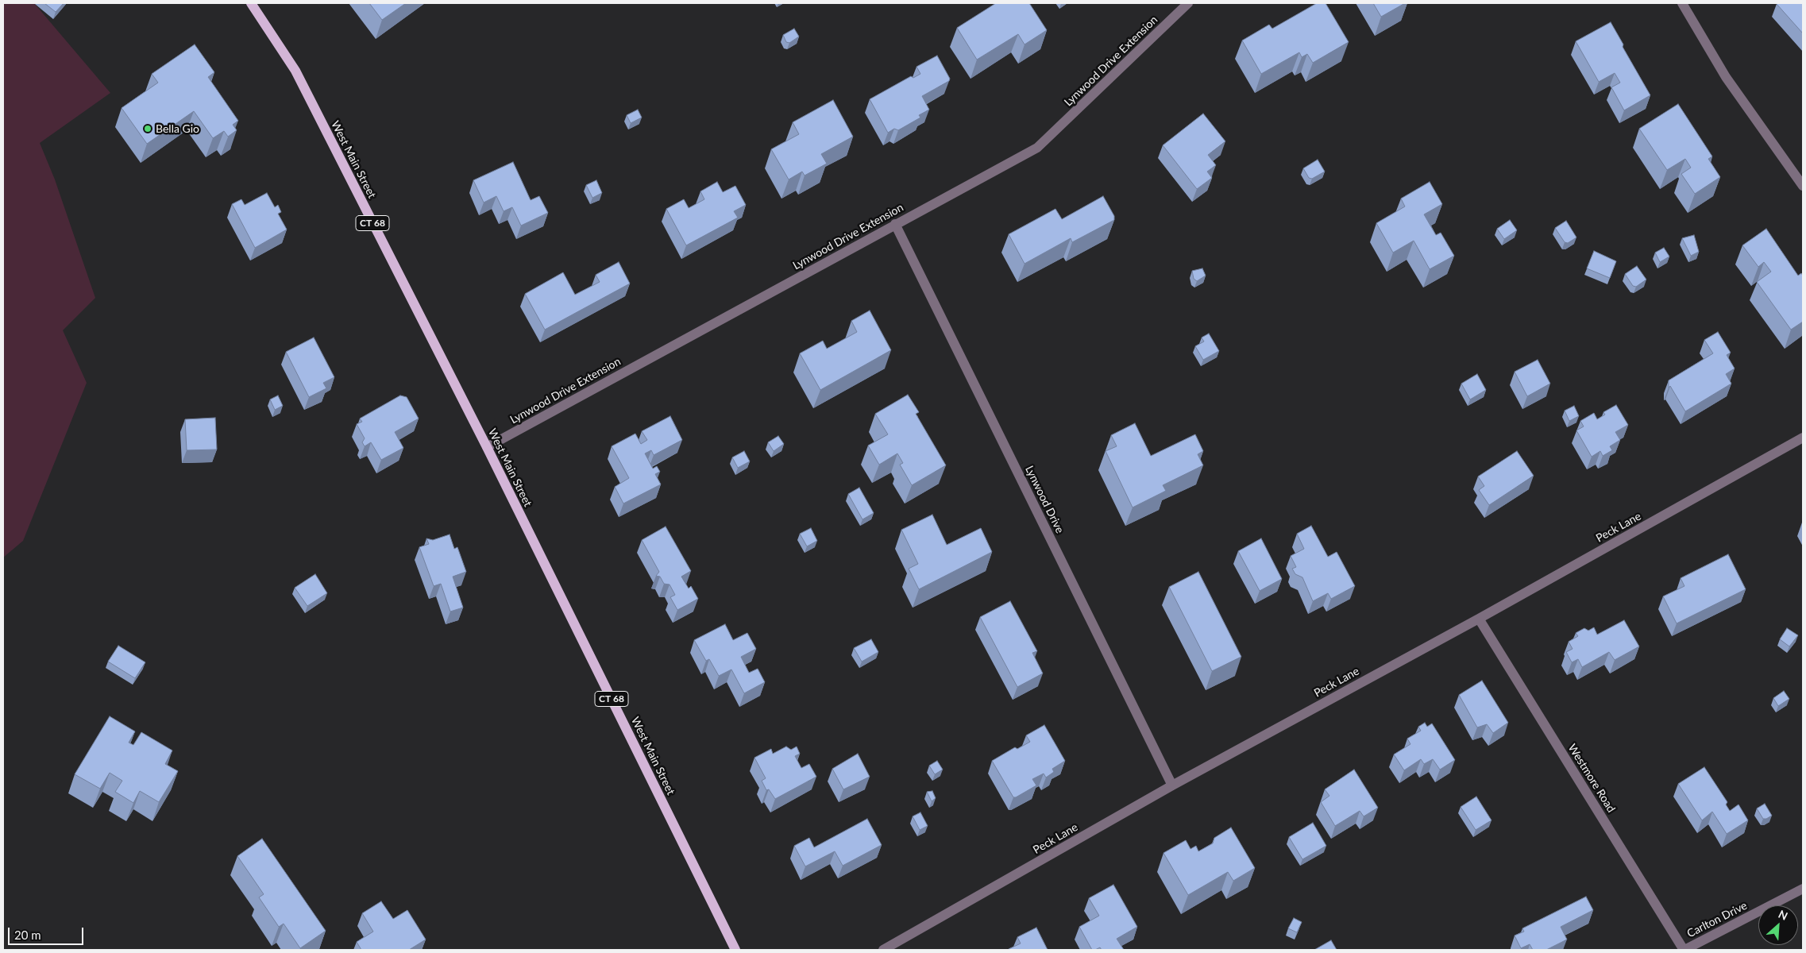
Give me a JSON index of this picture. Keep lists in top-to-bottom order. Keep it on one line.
{"streets":{"main road":["West Main Street","CT 68"],"street":["Lynwood Drive Extension","Lynwood Drive","Peck Lane","Westmore Road","Carlton Drive"]},"crossings":[["Lynwood Drive Extension","West Main Street"],["Lynwood Drive Extension","Lynwood Drive"],["Lynwood Drive","Peck Lane"],["Peck Lane","Westmore Road"],["Westmore Road","Carlton Drive"]],"places":["Bella Gio"],"scale_bar":"20 m","north":"top right"}
